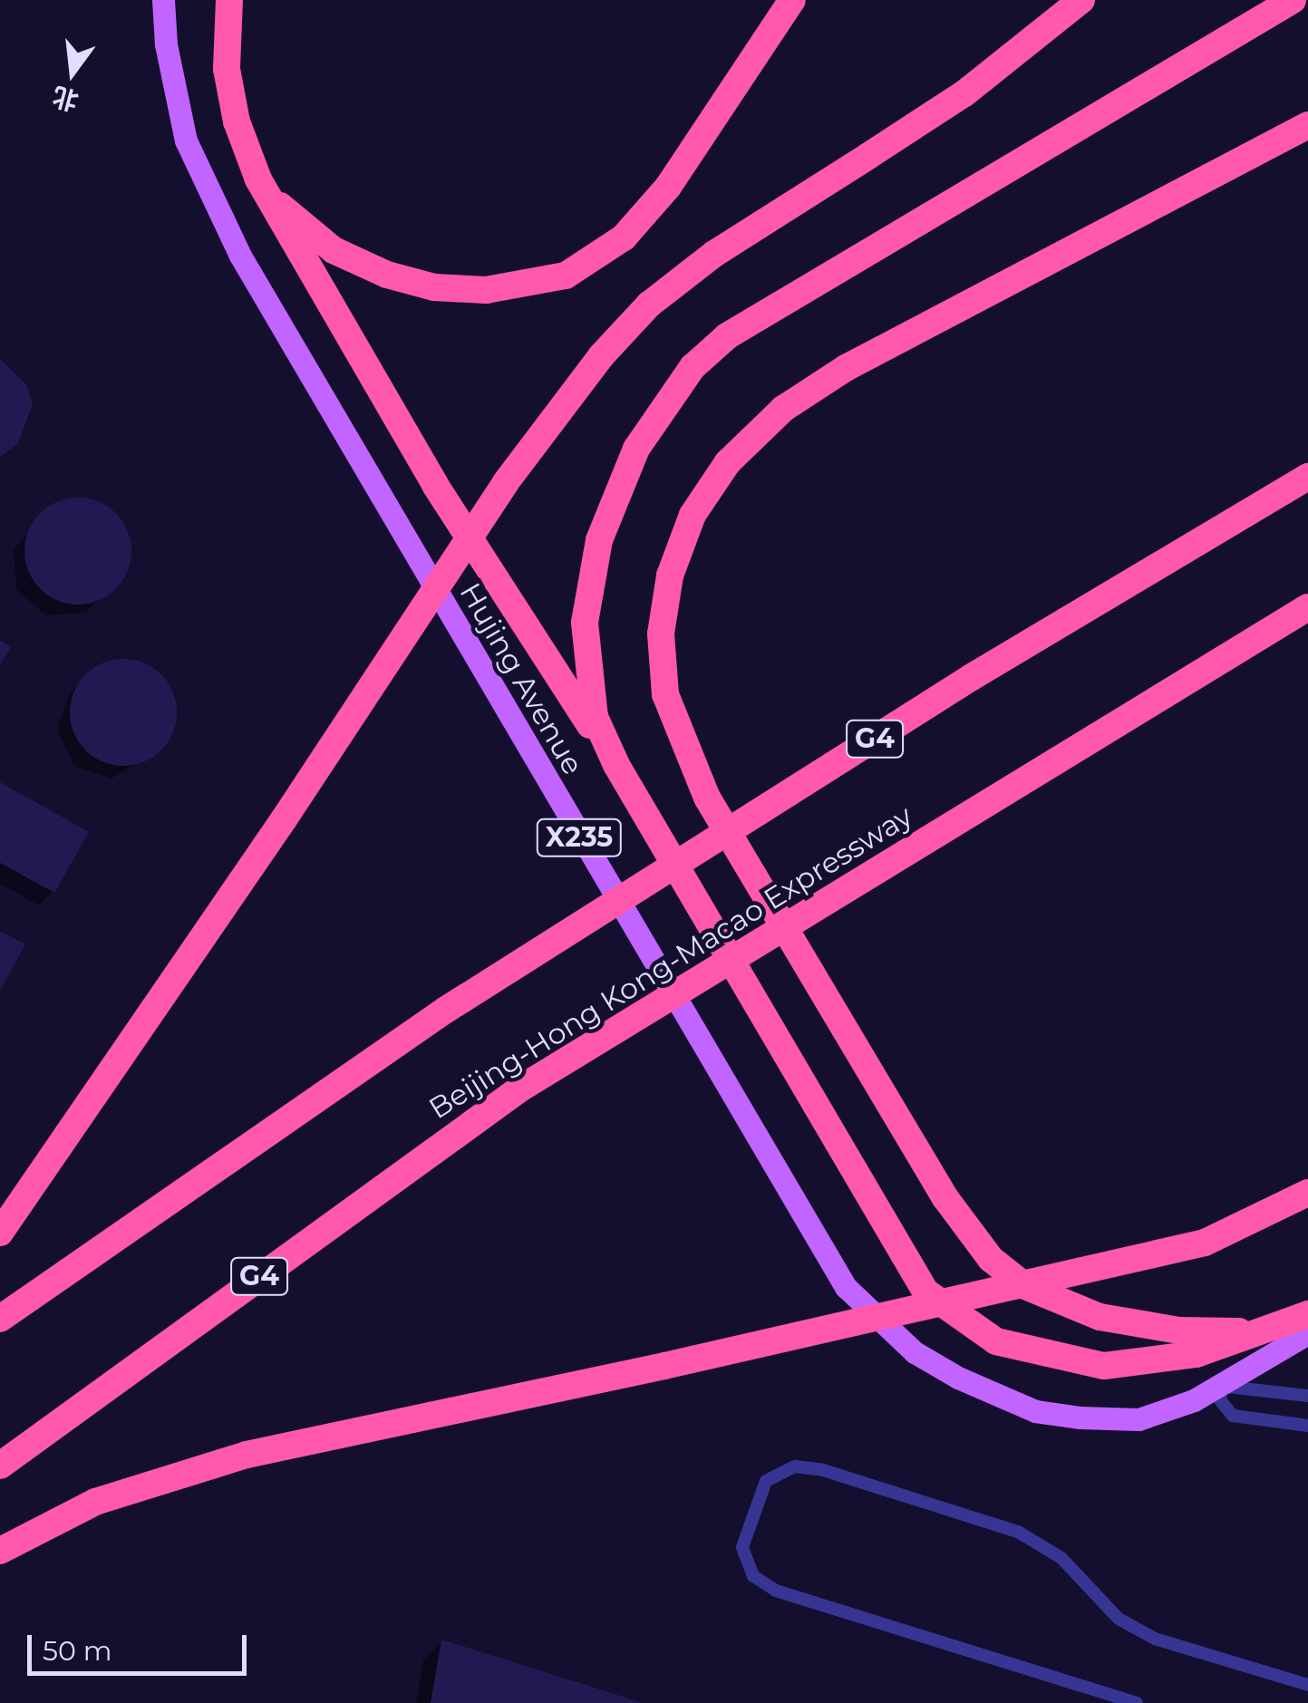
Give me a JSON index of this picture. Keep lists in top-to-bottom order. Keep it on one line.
{"streets":{"highway":["G4","Beijing-Hong Kong-Macao Expressway"],"main road":["Hujing Avenue","X235"]},"scale_bar":"50 m","north":"bottom"}
